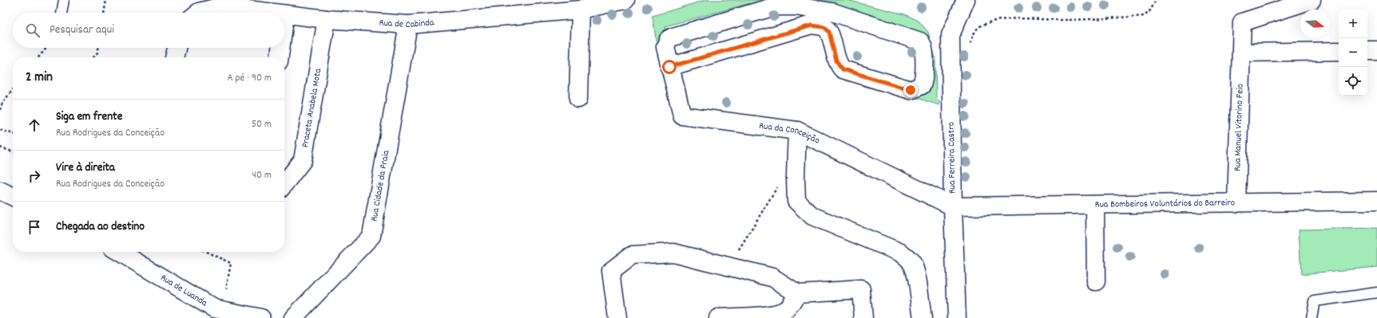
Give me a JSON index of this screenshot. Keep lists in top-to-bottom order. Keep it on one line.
{"streets":{"street":["Rua de Cabinda","Praceta Anabela Mota","Rua Manuel Vitorino Feio","Rua da Conceição","Rua Ferreira Castro","Rua Cidade da Praia","Rua Bombeiros Voluntários do Barreiro","Rua de Luanda"]},"crossings":[["Rua de Cabinda","Praceta Anabela Mota"],["Rua de Cabinda","Rua Cidade da Praia"],["Rua Manuel Vitorino Feio","Rua Bombeiros Voluntários do Barreiro"],["Rua da Conceição","Rua Ferreira Castro"],["Rua da Conceição","Rua Bombeiros Voluntários do Barreiro"],["Rua Ferreira Castro","Rua Bombeiros Voluntários do Barreiro"]],"north":"right","page":{"map_buttons":["+","−"],"search":"Pesquisar aqui","heading":["2 min","A pé · 90 m"],"list":[["Siga em frente","Rua Rodrigues da Conceição","50 m"],["Vire à direita","Rua Rodrigues da Conceição","40 m"],"Chegada ao destino"]}}
